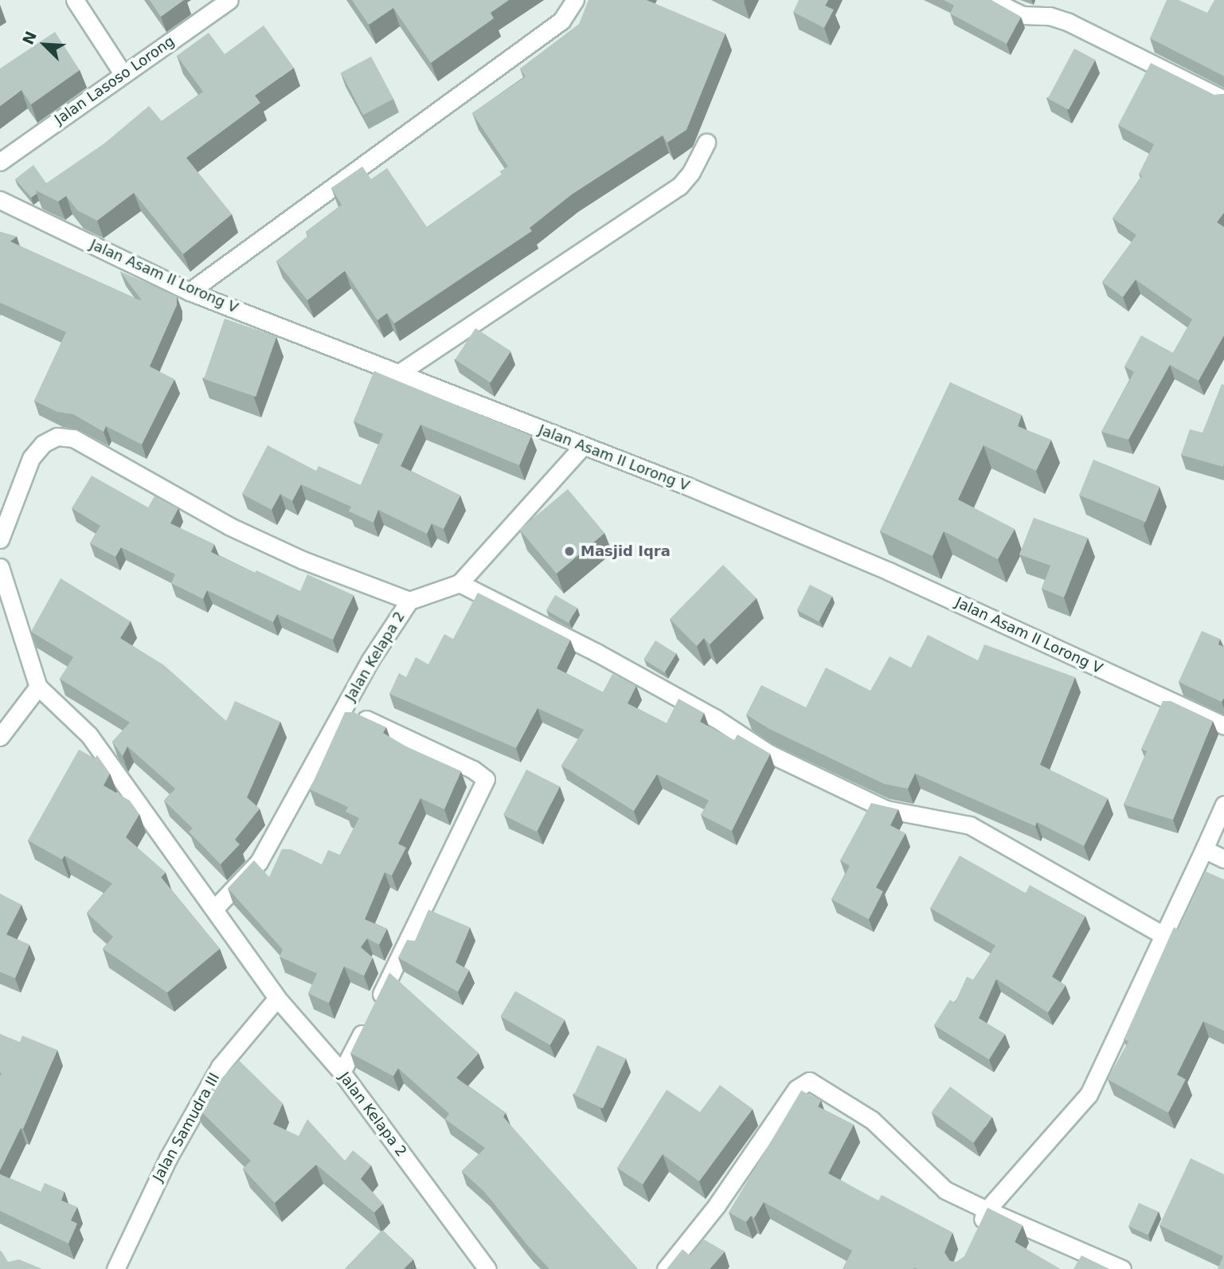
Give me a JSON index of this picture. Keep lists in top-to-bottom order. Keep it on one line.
{"streets":{"street":["Jalan Lasoso Lorong","Jalan Asam II Lorong V","Jalan Kelapa 2","Jalan Samudra III"]},"crossings":[["Jalan Asam II Lorong V","Jalan Kelapa 2"],["Jalan Kelapa 2","Jalan Samudra III"]],"places":["Masjid Iqra"],"north":"top left"}
